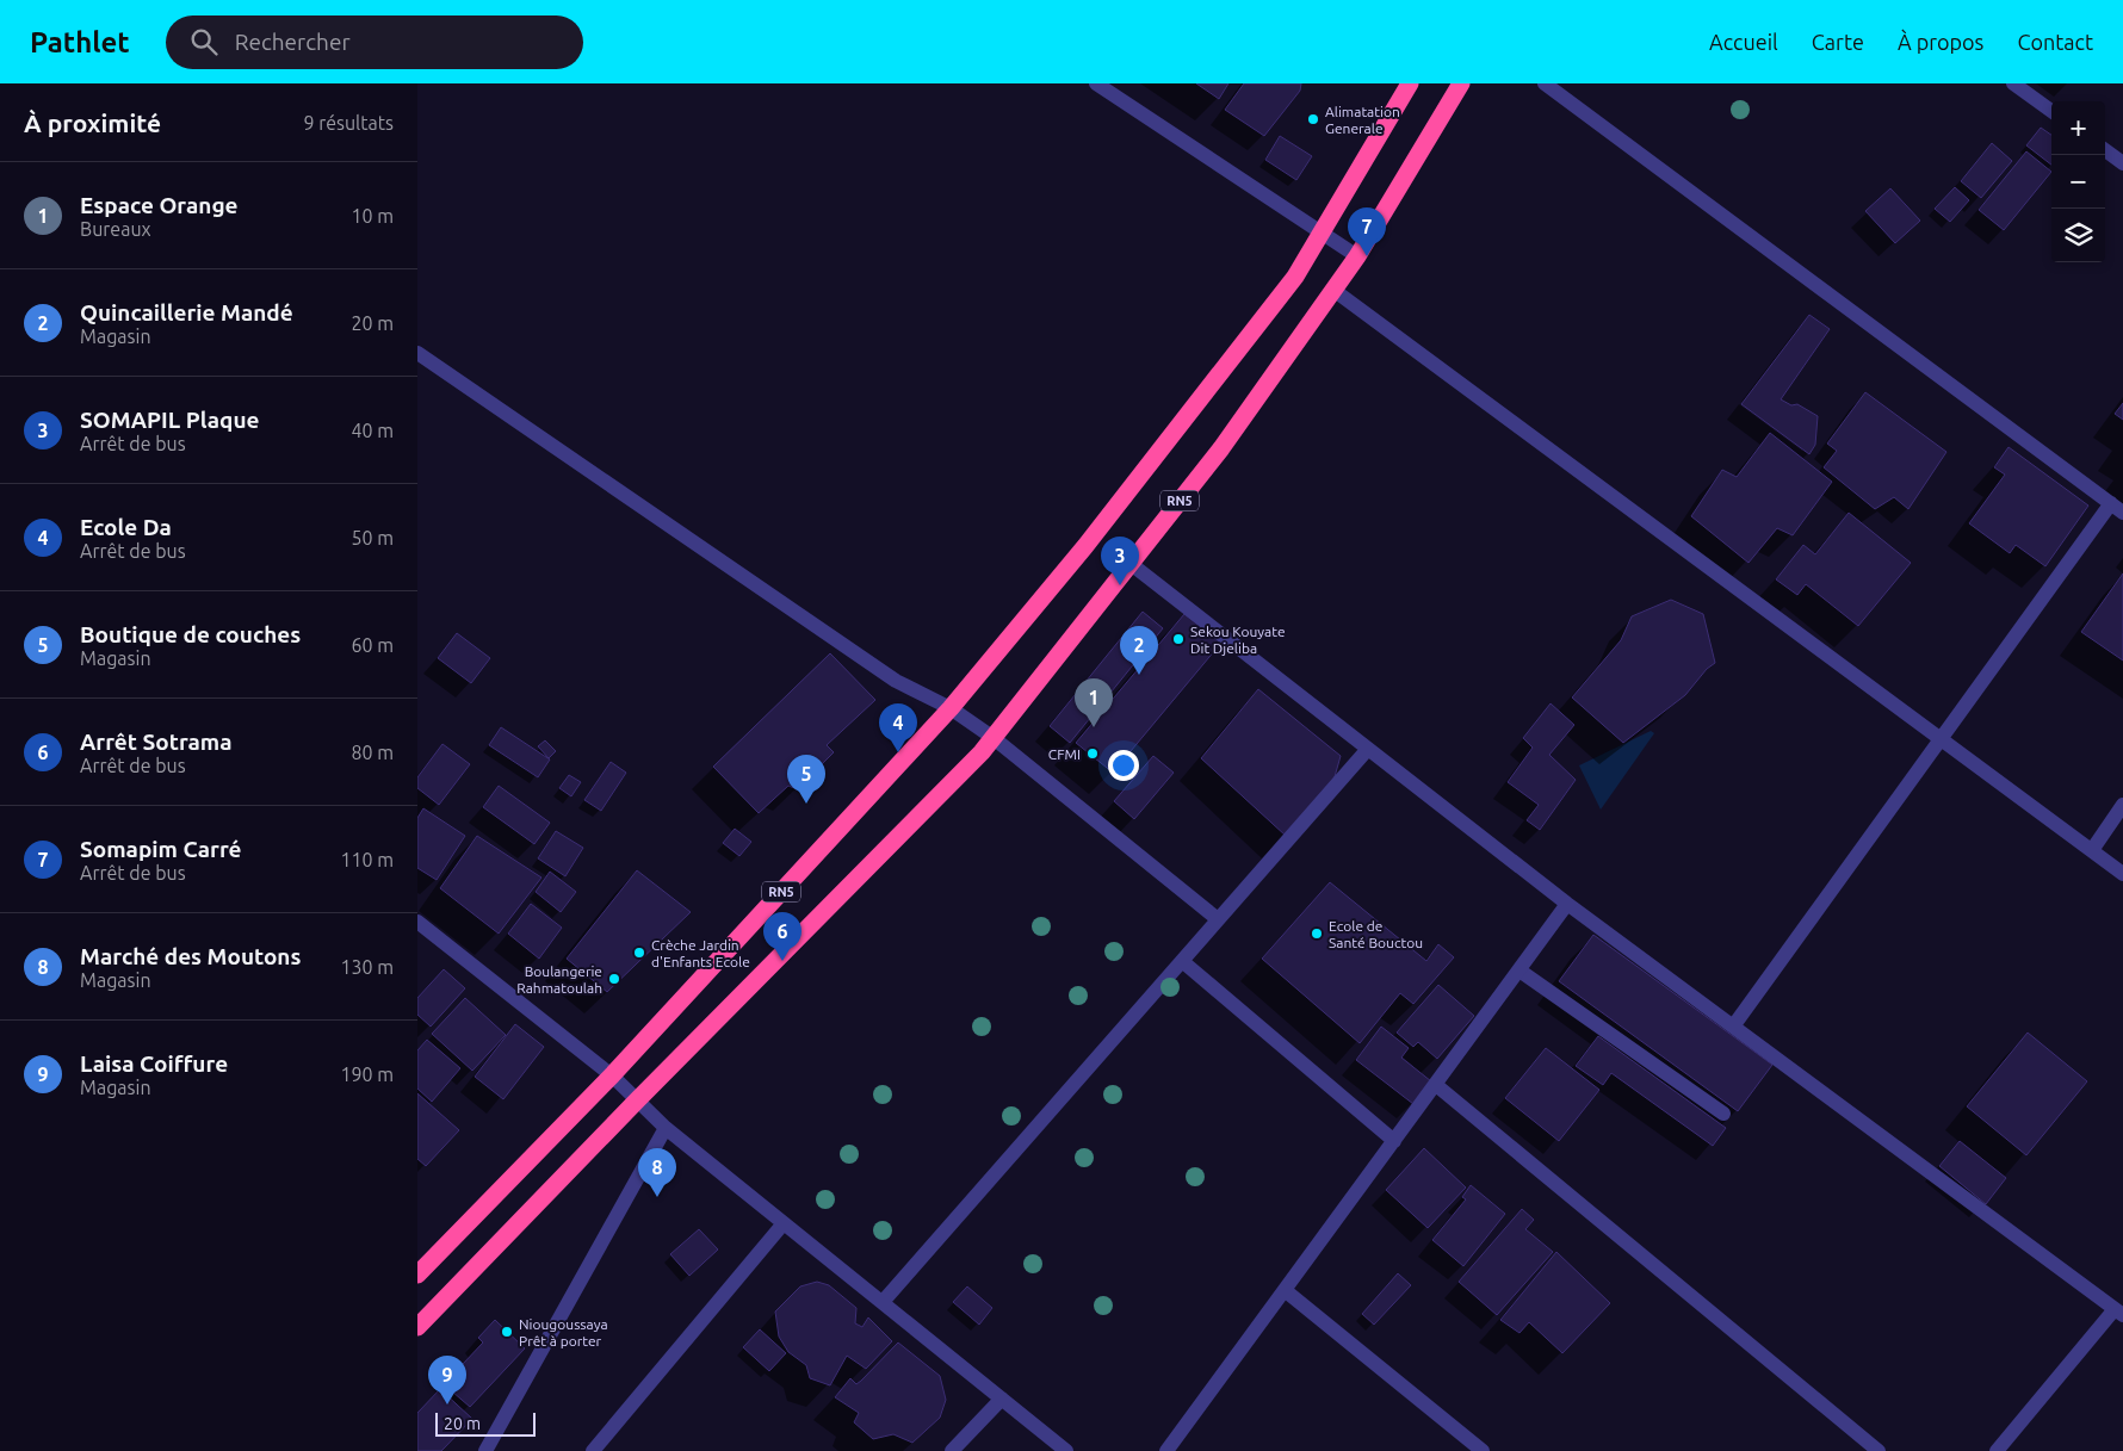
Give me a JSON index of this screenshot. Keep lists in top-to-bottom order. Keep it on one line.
{"streets":{"highway":["RN5"]},"places":["Alimatation Generale","Sekou Kouyate Dit Djeliba","CFMI","Ecole de Santé Bouctou","Crèche Jardin d'Enfants Ecole","Boulangerie Rahmatoulah","Niougoussaya Prêt à porter"],"scale_bar":"20 m","page":{"header":"Pathlet","search":"Rechercher","nav":["Accueil","Carte","À propos","Contact"],"heading":["À proximité","9 résultats"],"map_buttons":["+","−"],"list":[{"mark":"1","name":"Espace Orange","note":"Bureaux","value":"10 m"},{"mark":"2","name":"Quincaillerie Mandé","note":"Magasin","value":"20 m"},{"mark":"3","name":"SOMAPIL Plaque","note":"Arrêt de bus","value":"40 m"},{"mark":"4","name":"Ecole Da","note":"Arrêt de bus","value":"50 m"},{"mark":"5","name":"Boutique de couches","note":"Magasin","value":"60 m"},{"mark":"6","name":"Arrêt Sotrama","note":"Arrêt de bus","value":"80 m"},{"mark":"7","name":"Somapim Carré","note":"Arrêt de bus","value":"110 m"},{"mark":"8","name":"Marché des Moutons","note":"Magasin","value":"130 m"},{"mark":"9","name":"Laisa Coiffure","note":"Magasin","value":"190 m"}],"pins":["7","3","2","1","4","5","6","8","9"],"scale":"20 m"}}
